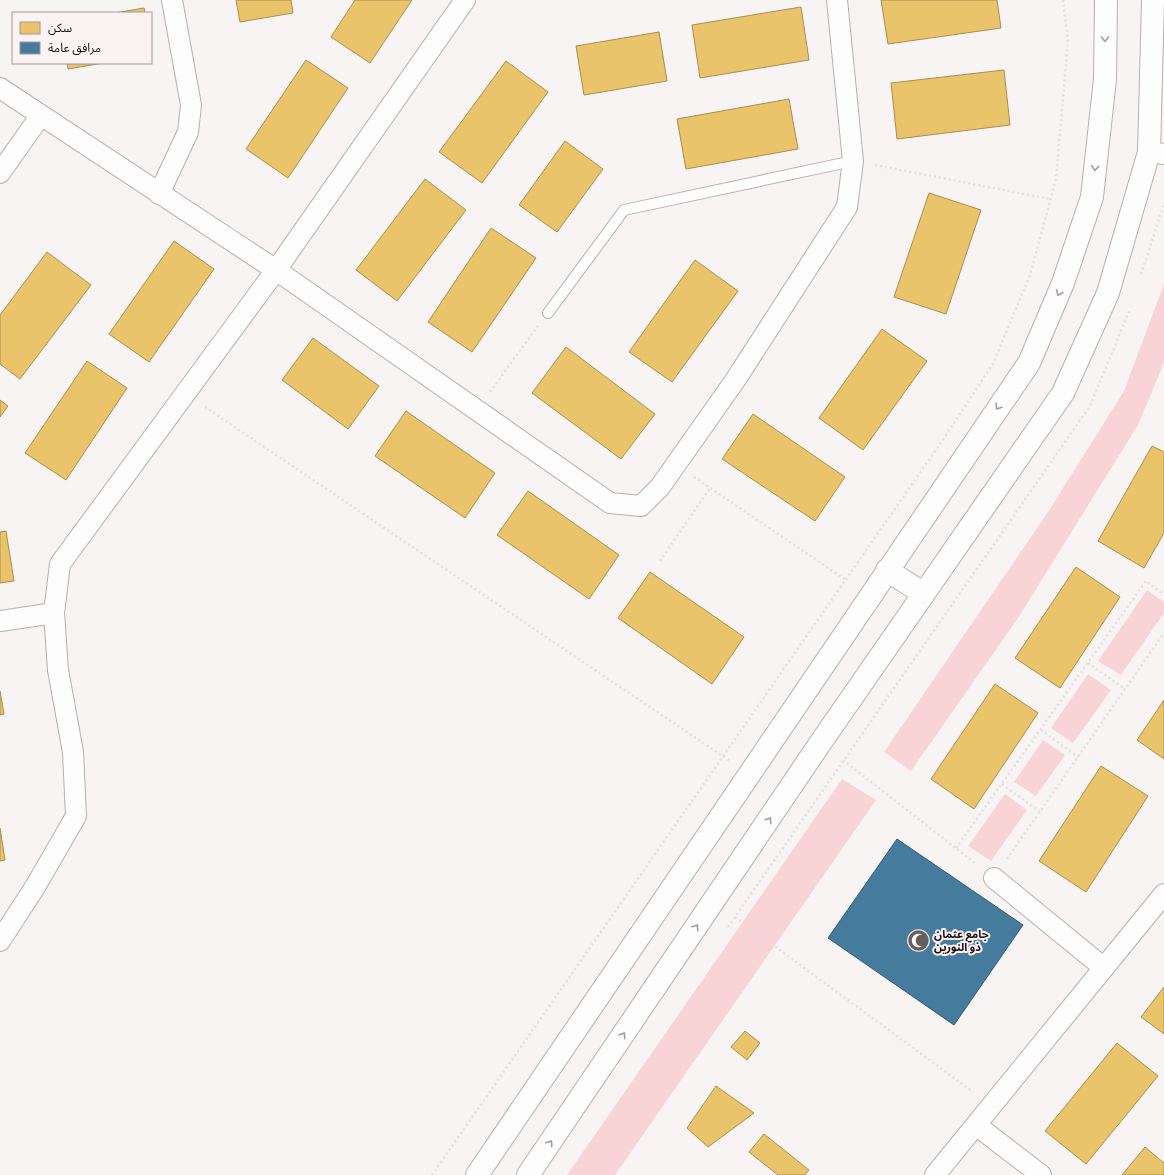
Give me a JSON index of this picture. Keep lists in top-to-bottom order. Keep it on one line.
{"places":{"mosque":["جامع عثمان ذو النورين"]},"legend":["سكن","مرافق عامة"]}
